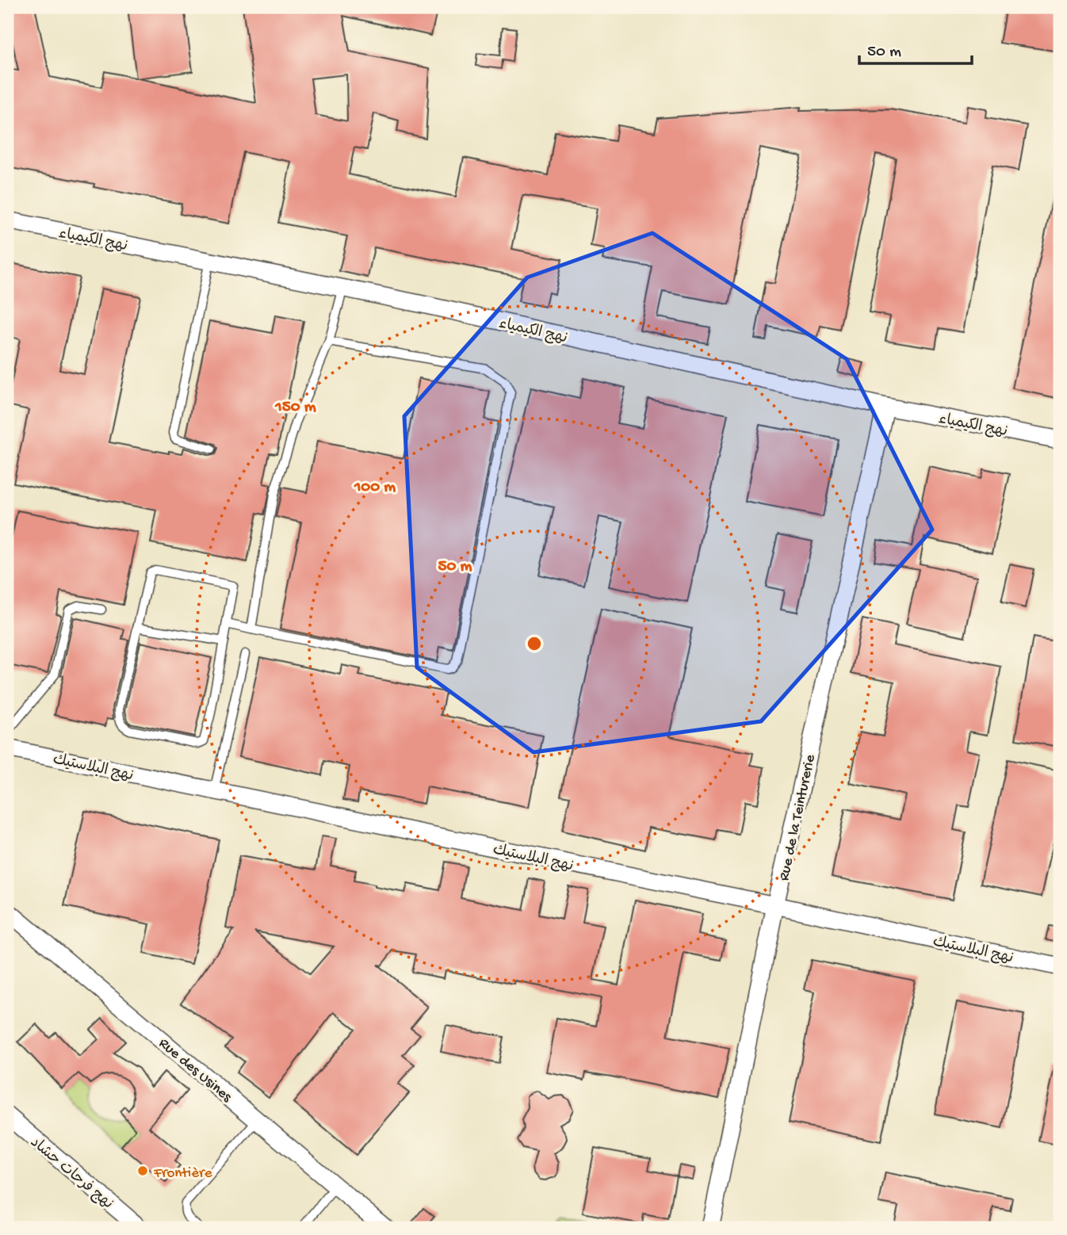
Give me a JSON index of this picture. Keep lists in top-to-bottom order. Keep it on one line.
{"streets":{"street":["نهج الكيمياء","نهج البلاستيك","Rue de la Teinturerie","Rue des Usines","نهج فرحات حشاد"]},"crossings":[["نهج الكيمياء","Rue de la Teinturerie"],["نهج البلاستيك","Rue de la Teinturerie"]],"places":["Frontière"],"scale_bar":"50 m","rings":["150 m","100 m","50 m"]}
